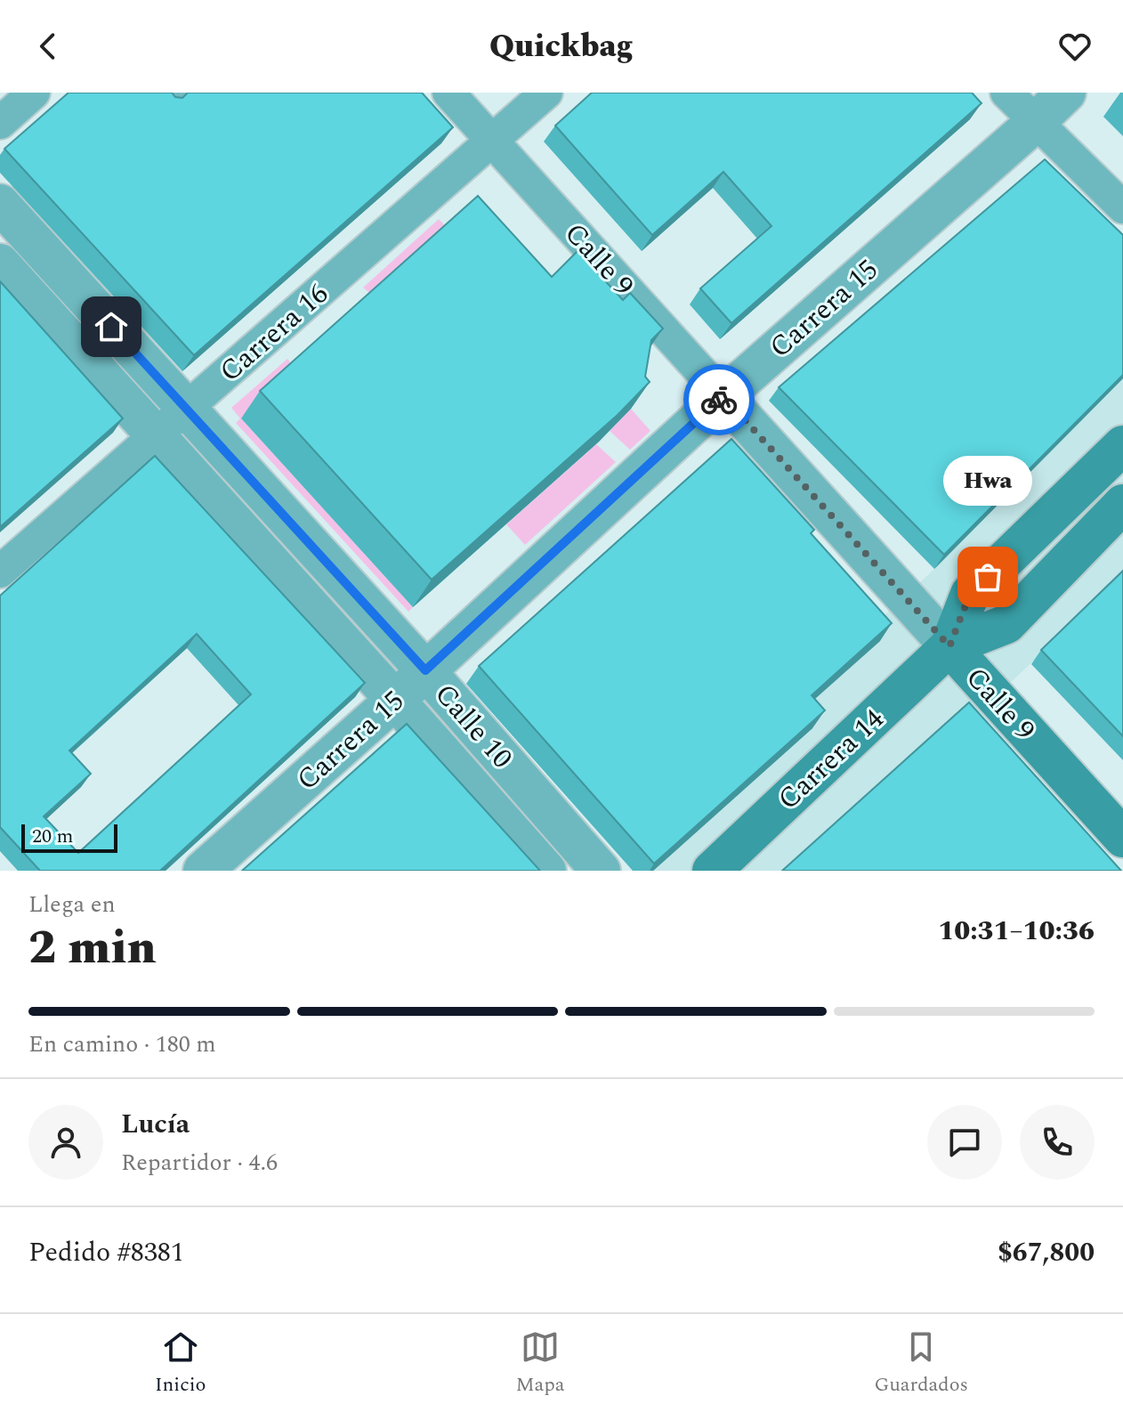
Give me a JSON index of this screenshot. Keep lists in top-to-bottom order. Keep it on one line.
{"streets":{"main road":["Calle 9","Carrera 14"],"street":["Carrera 15","Carrera 16","Calle 10"]},"crossings":[["Calle 9","Carrera 15"],["Calle 9","Carrera 16"],["Calle 9","Carrera 14"],["Carrera 15","Calle 10"],["Carrera 16","Calle 10"]],"places":["Hwa"],"scale_bar":"20 m","page":{"header":"Quickbag","bubble":"Hwa","scale":"20 m","heading":["2 min","Llega en","10:31–10:36"],"panel":["Lucía","Repartidor · 4.6","Pedido #8381","$67,800"],"bar":"En camino · 180 m","tabs":["Inicio","Mapa","Guardados"]}}
